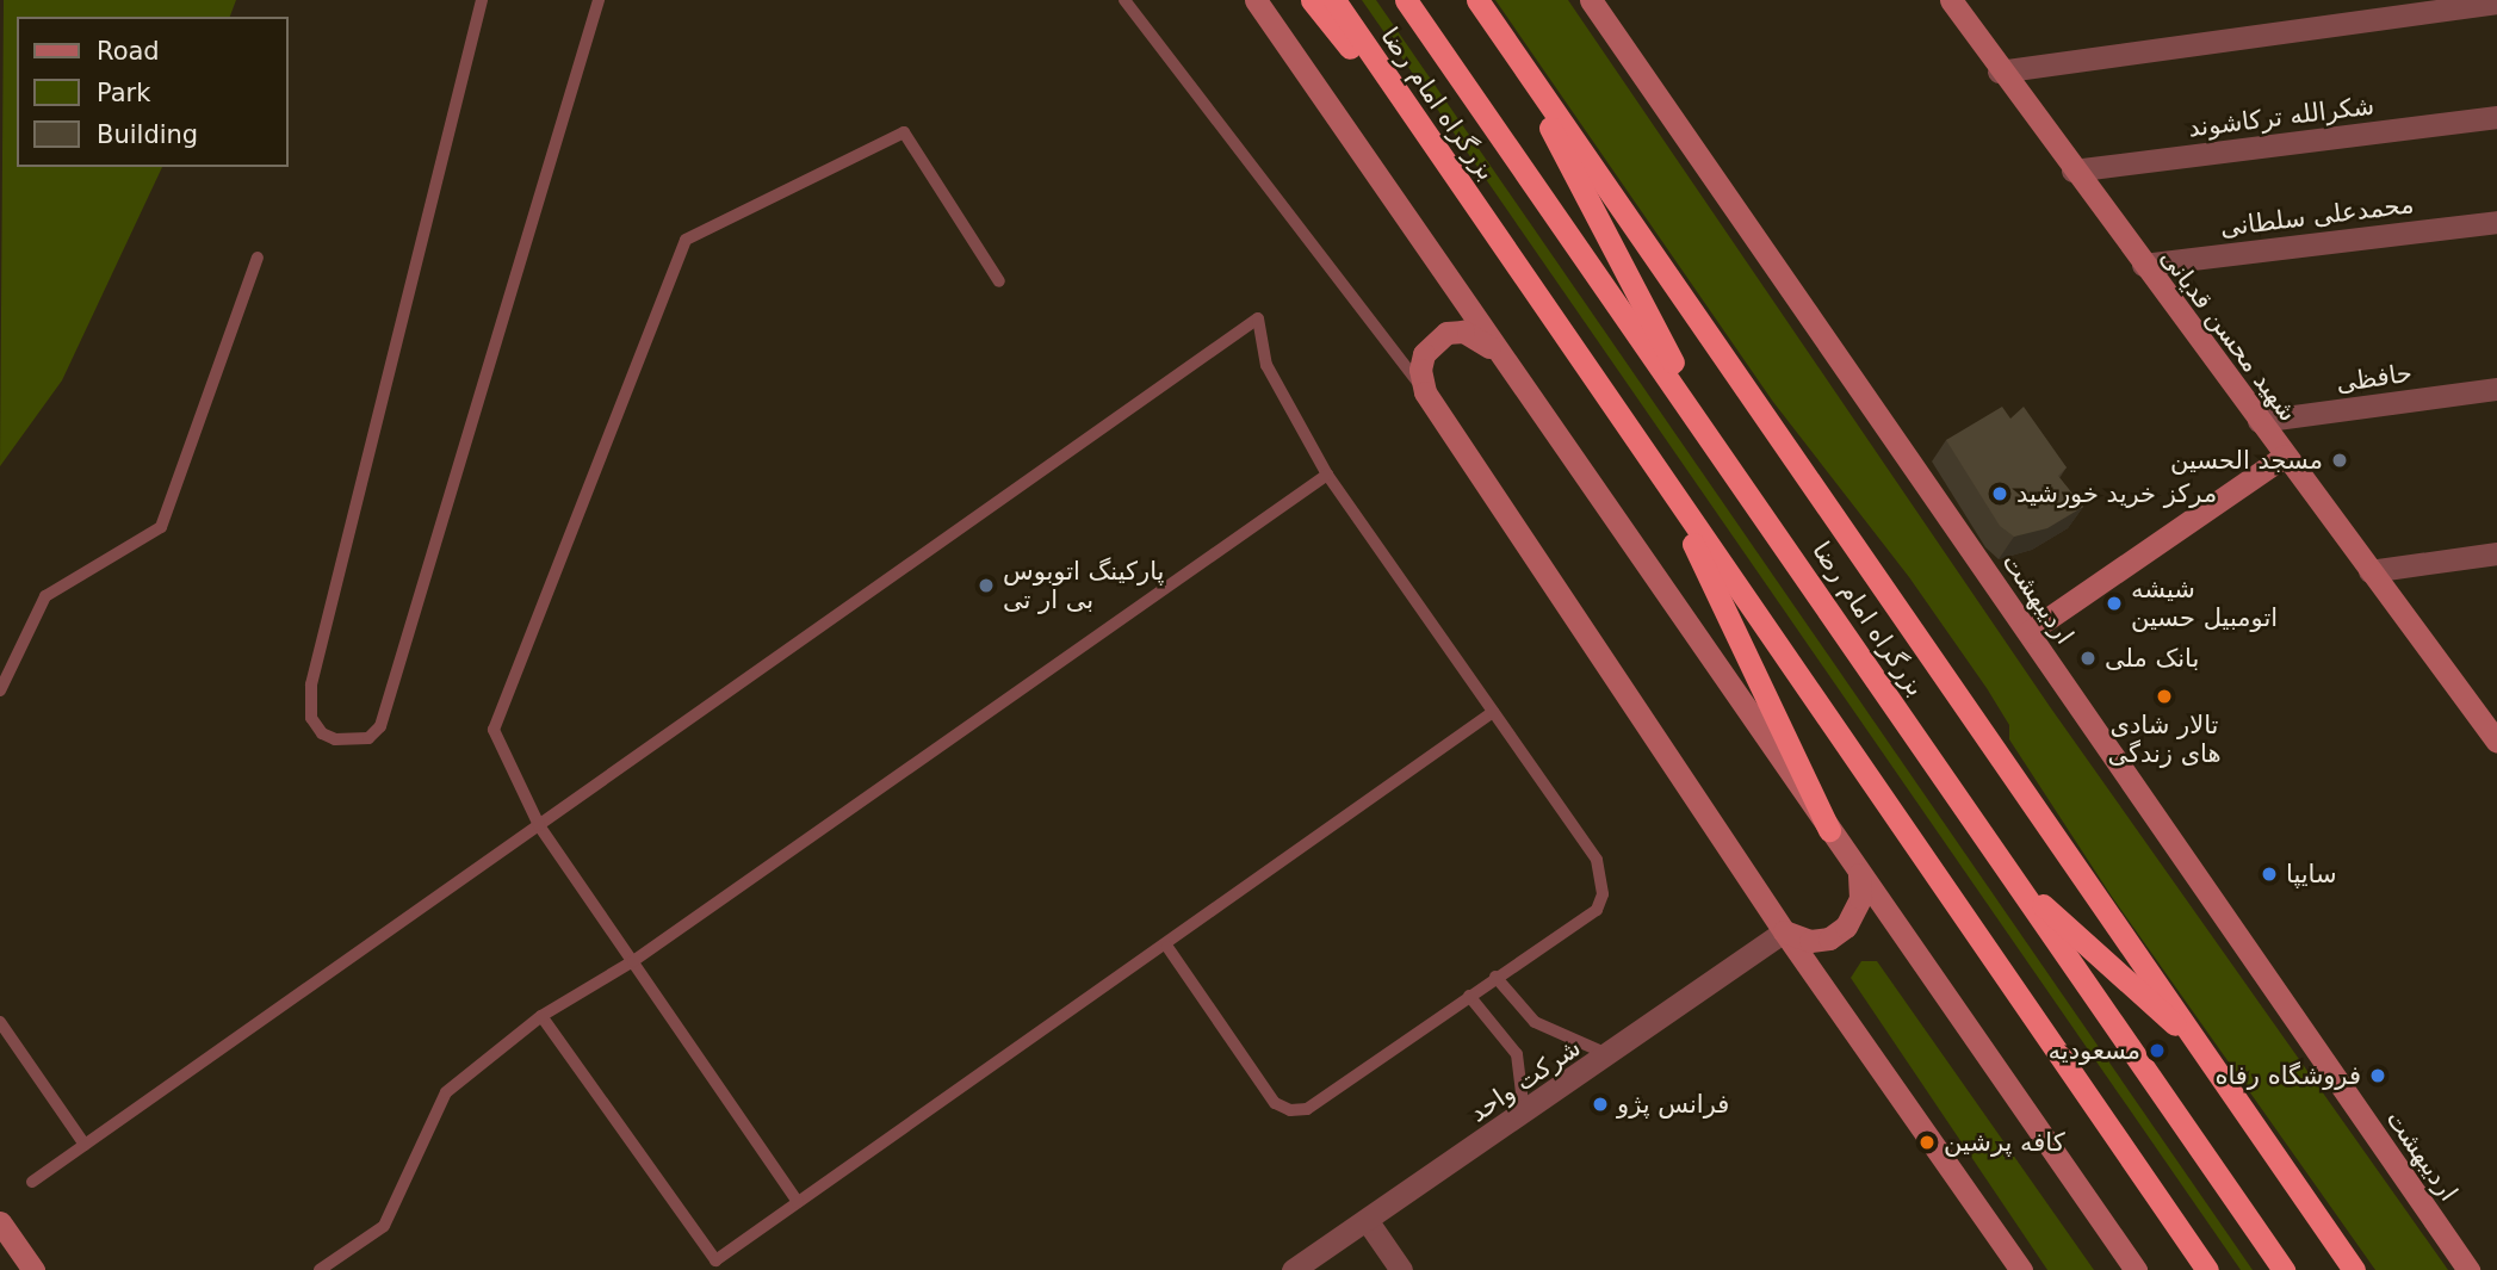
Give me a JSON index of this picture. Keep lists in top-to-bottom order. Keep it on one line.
{"streets":{"highway":["بزرگراه امام رضا"],"main road":["شهید محسن قدیانی","اردیبهشت"],"street":["شکرالله ترکاشوند","محمدعلی سلطانی","حافظی","شرکت واحد"]},"crossings":[["شکرالله ترکاشوند","شهید محسن قدیانی"],["محمدعلی سلطانی","شهید محسن قدیانی"],["شهید محسن قدیانی","حافظی"]],"places":["مسجد الحسین","مرکز خرید خورشید","پارکینگ اتوبوس بی ار تی","شیشه اتومبیل حسین","بانک ملی","تالار شادی های زندگی","سایپا","مسعودیه","فروشگاه رفاه","فرانس پژو","کافه پرشین"],"legend":["Road","Park","Building"]}
